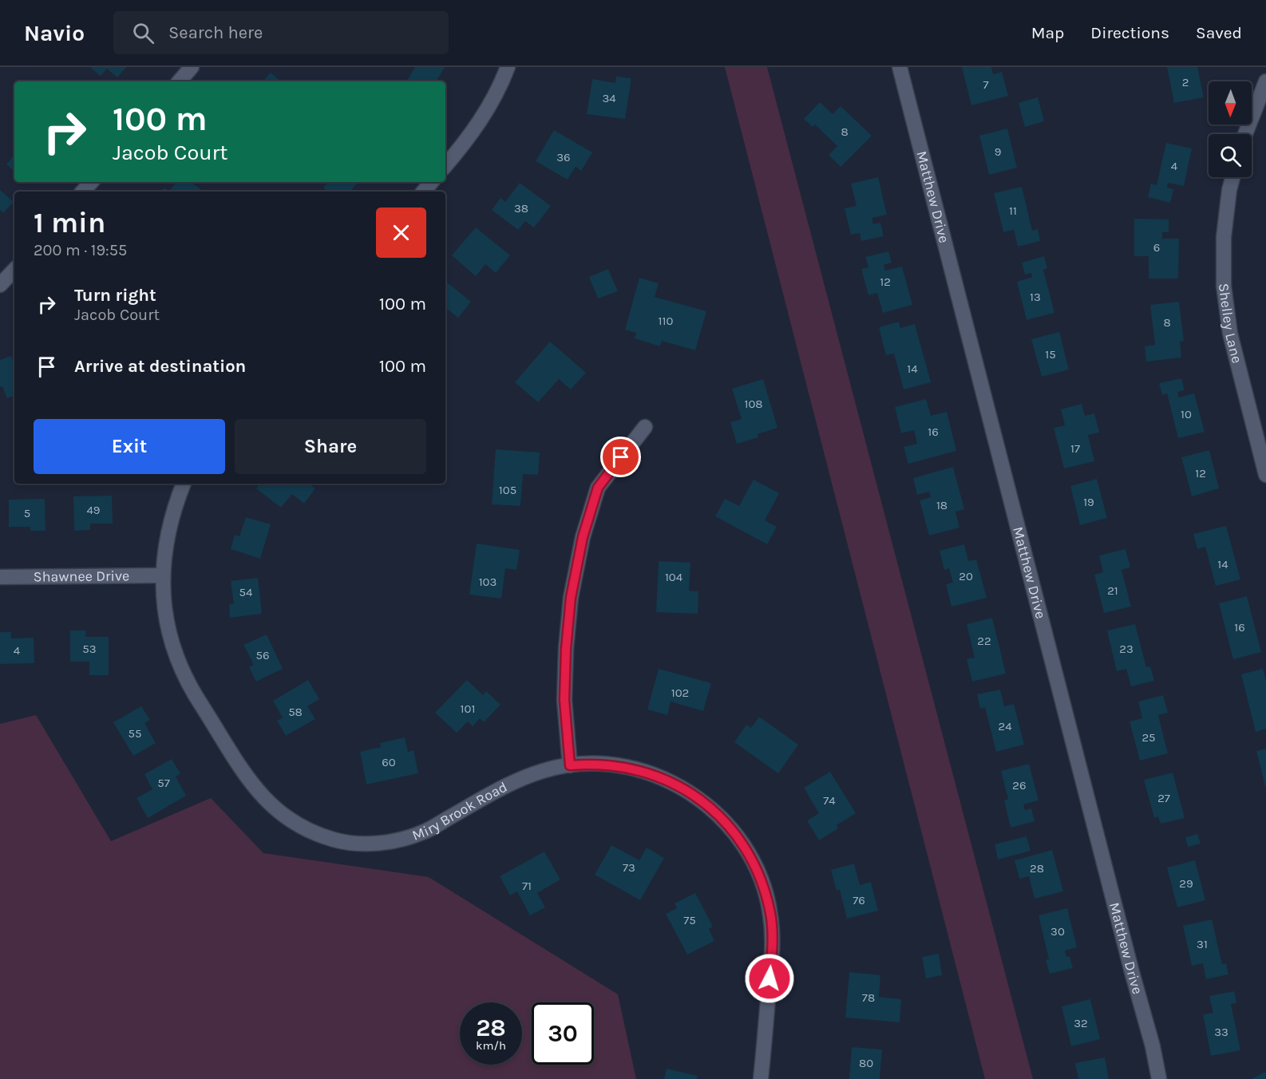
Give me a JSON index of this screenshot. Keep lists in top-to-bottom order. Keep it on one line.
{"streets":{"street":["Matthew Drive","Shelley Lane","Shawnee Drive","Miry Brook Road"]},"crossings":[["Shawnee Drive","Miry Brook Road"]],"house_numbers":["2","7","34","8","9","36","4","38","11","6","12","13","110","8","15","14","108","10","16","17","12","105","19","18","49","5","14","20","104","103","21","54","16","22","53","23","4","56","102","101","58","24","55","25","60","57","26","27","74","73","28","29","71","76","75","30","31","78","32","33","80"],"north":"bottom","page":{"header":"Navio","search":"Search here","nav":["Map","Directions","Saved"],"turn":["100 m","Jacob Court"],"heading":["1 min","200 m · 19:55"],"list":[{"name":"Turn right","note":"Jacob Court","value":"100 m"},{"name":"Arrive at destination","value":"100 m"}],"buttons":["Exit","Share"],"speed":"28 km/h","limit":"30"}}
